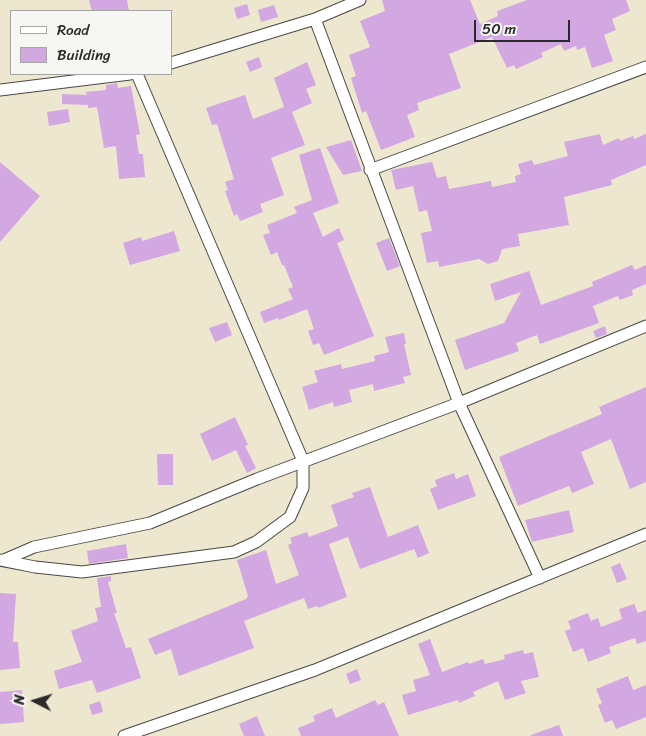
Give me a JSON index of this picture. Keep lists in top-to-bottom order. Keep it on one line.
{"legend":["Road","Building"],"scale_bar":"50 m","north":"left"}
